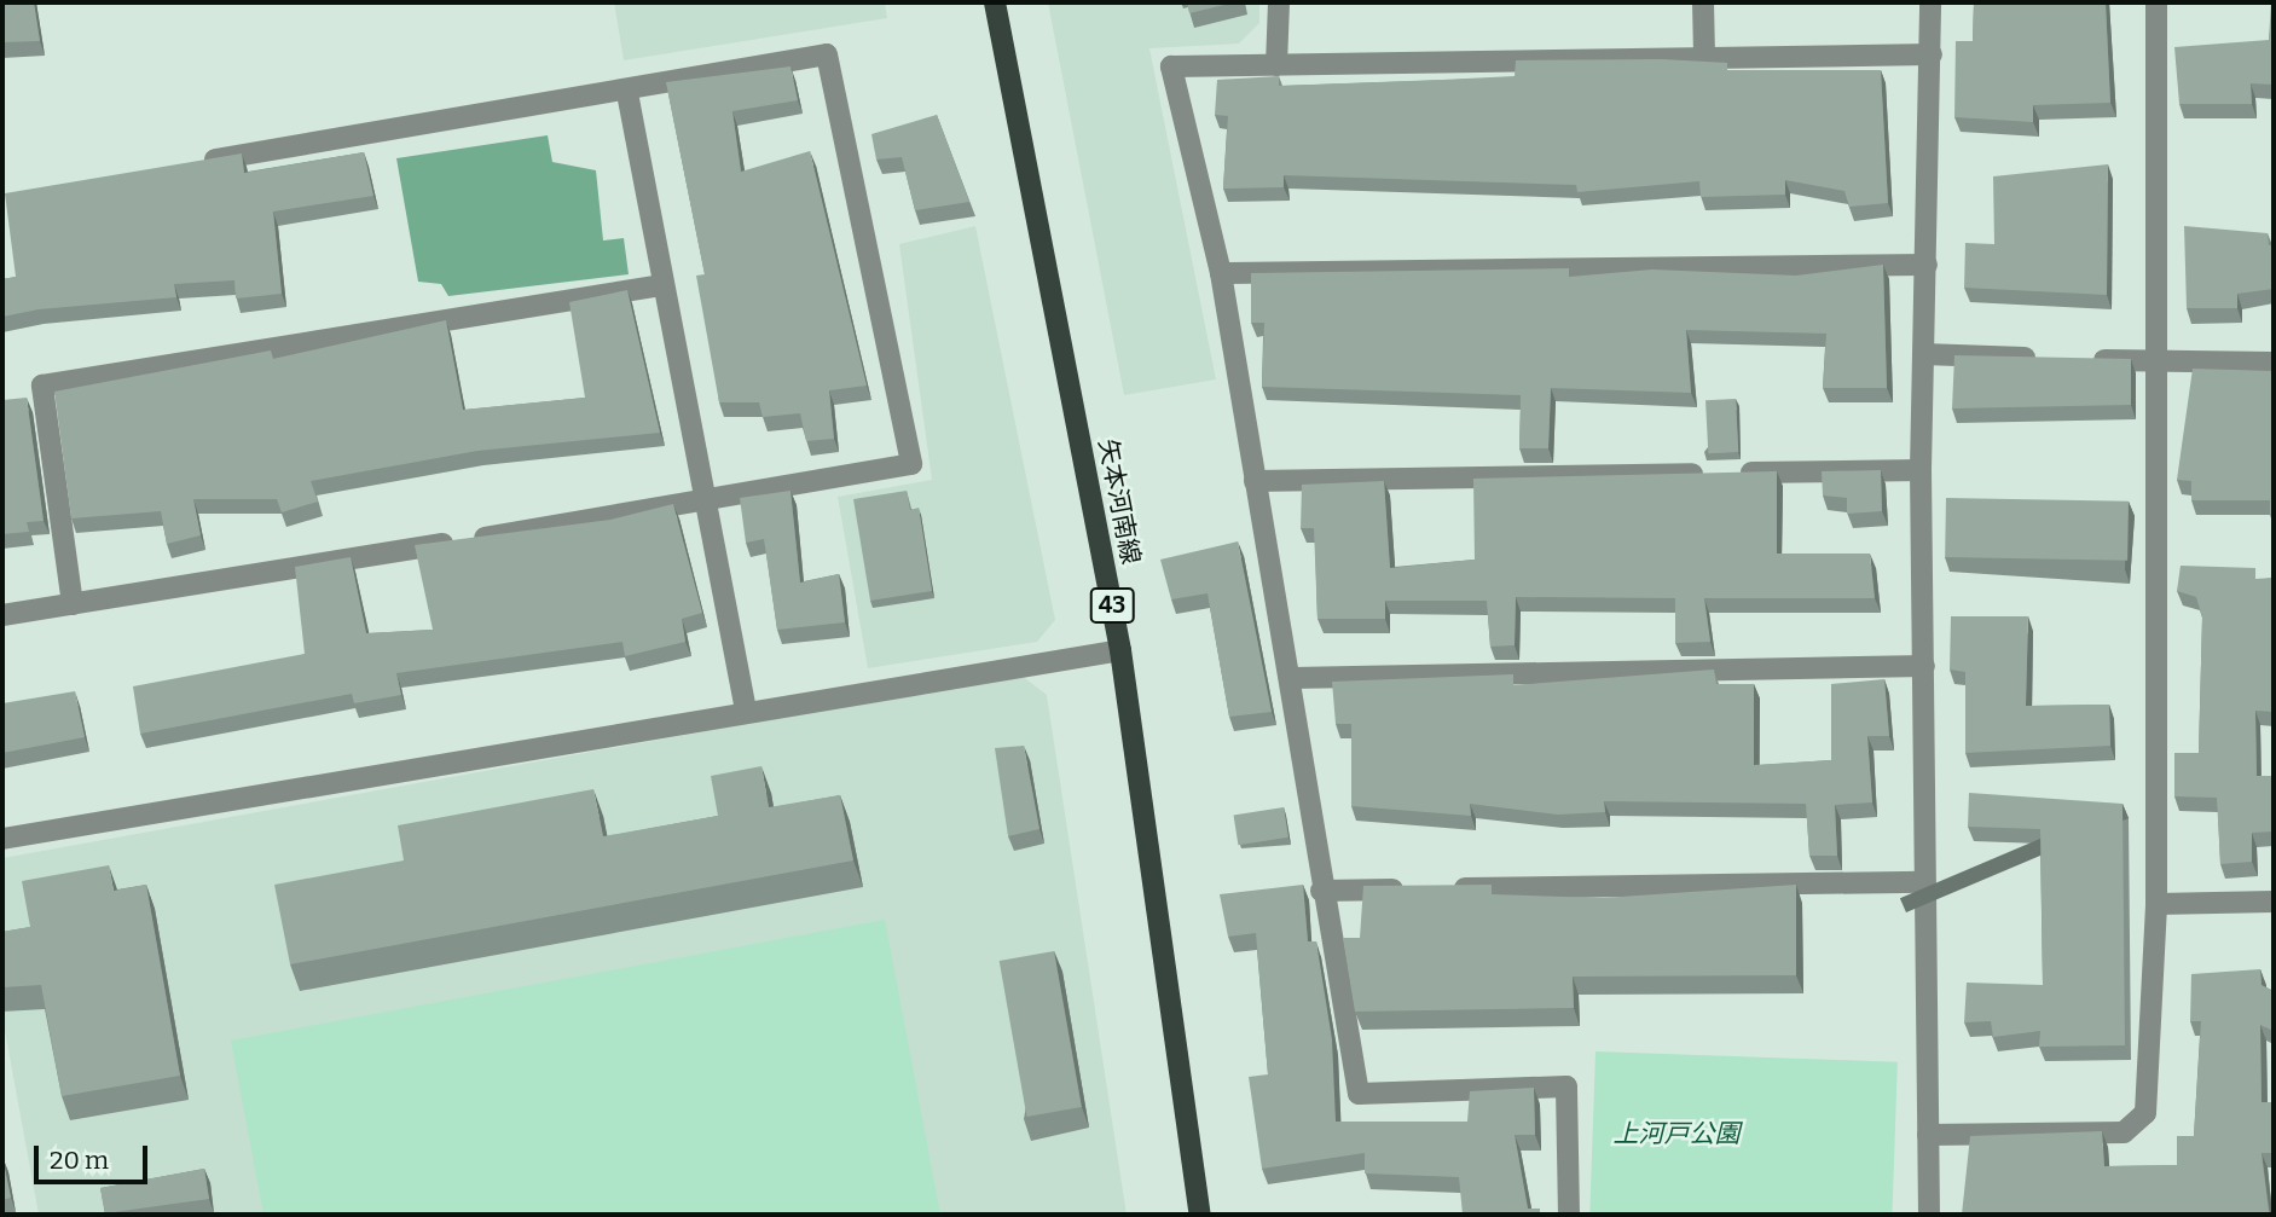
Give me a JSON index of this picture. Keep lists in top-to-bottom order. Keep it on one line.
{"streets":{"main road":["矢本河南線","43"]},"parks":["上河戸公園"],"scale_bar":"20 m"}
